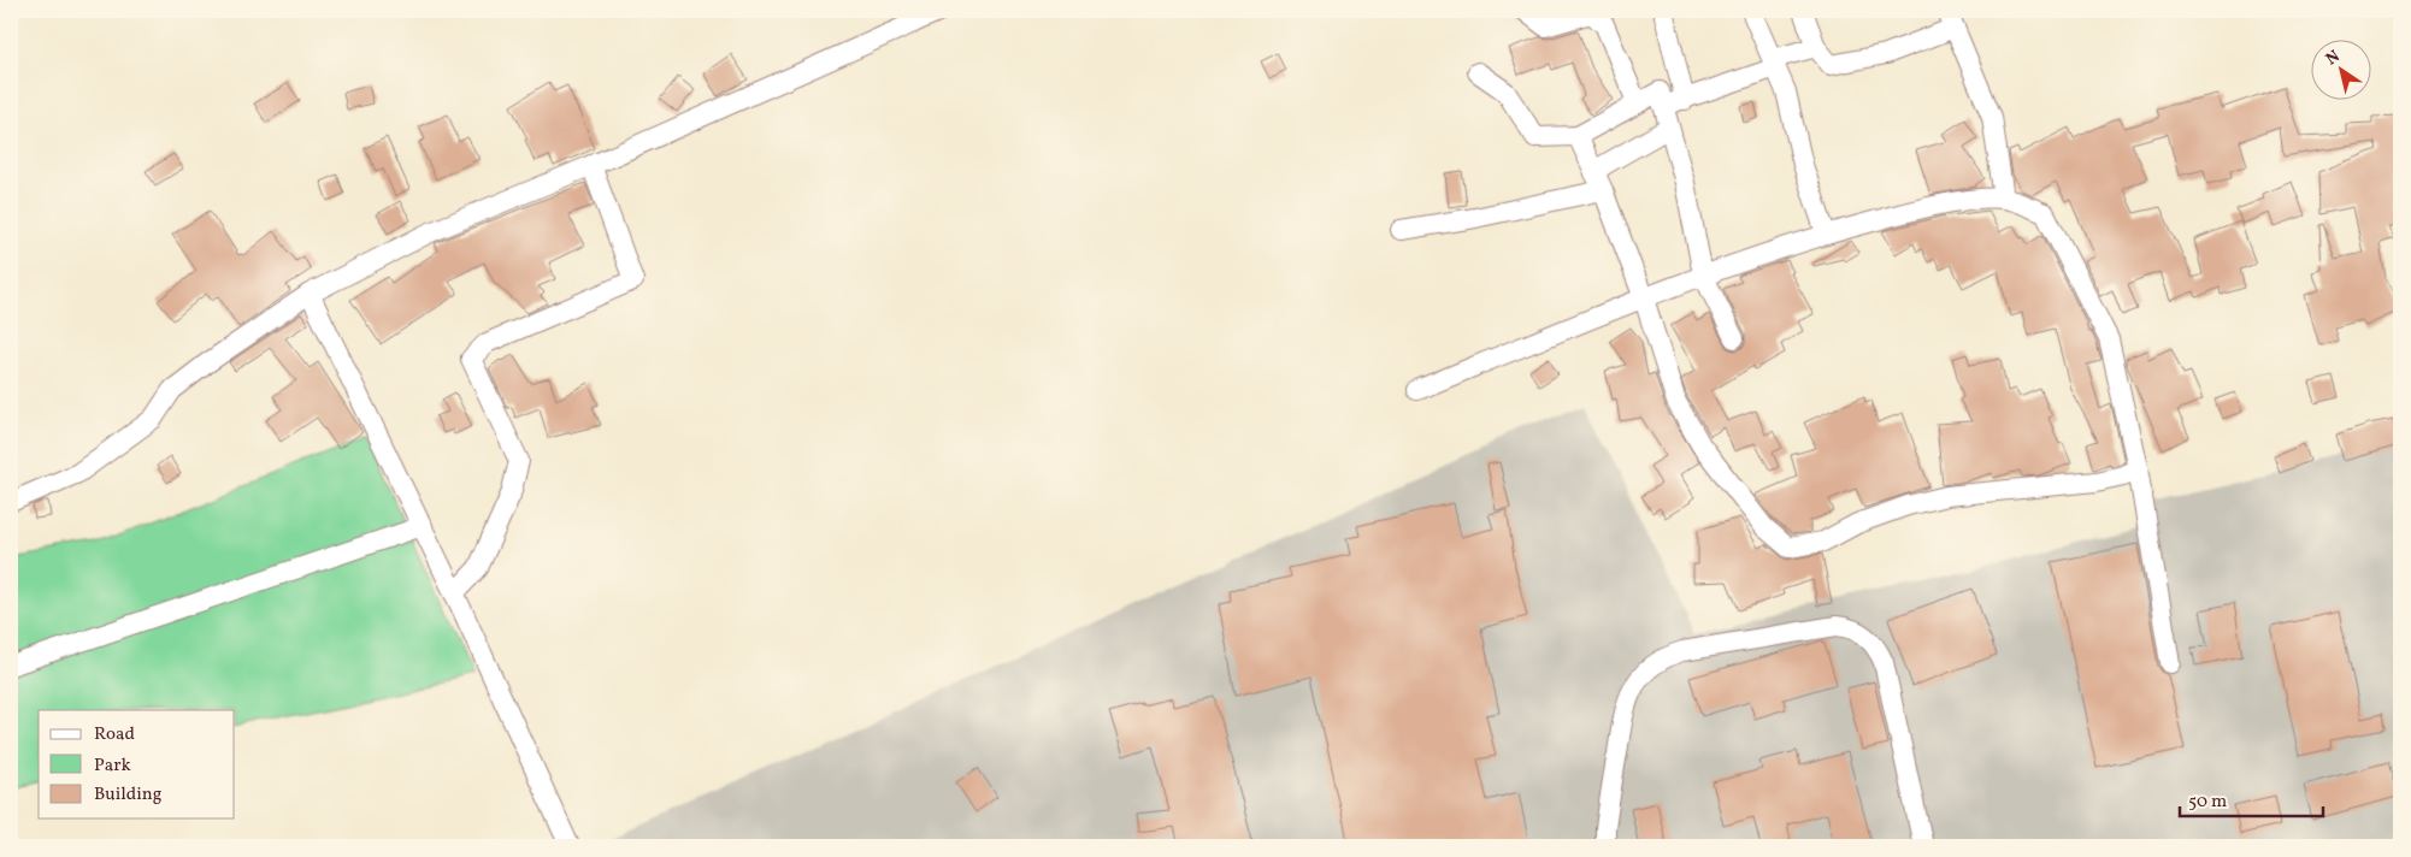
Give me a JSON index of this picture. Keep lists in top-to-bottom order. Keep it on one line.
{"legend":["Road","Park","Building"],"scale_bar":"50 m","north":"top left"}
